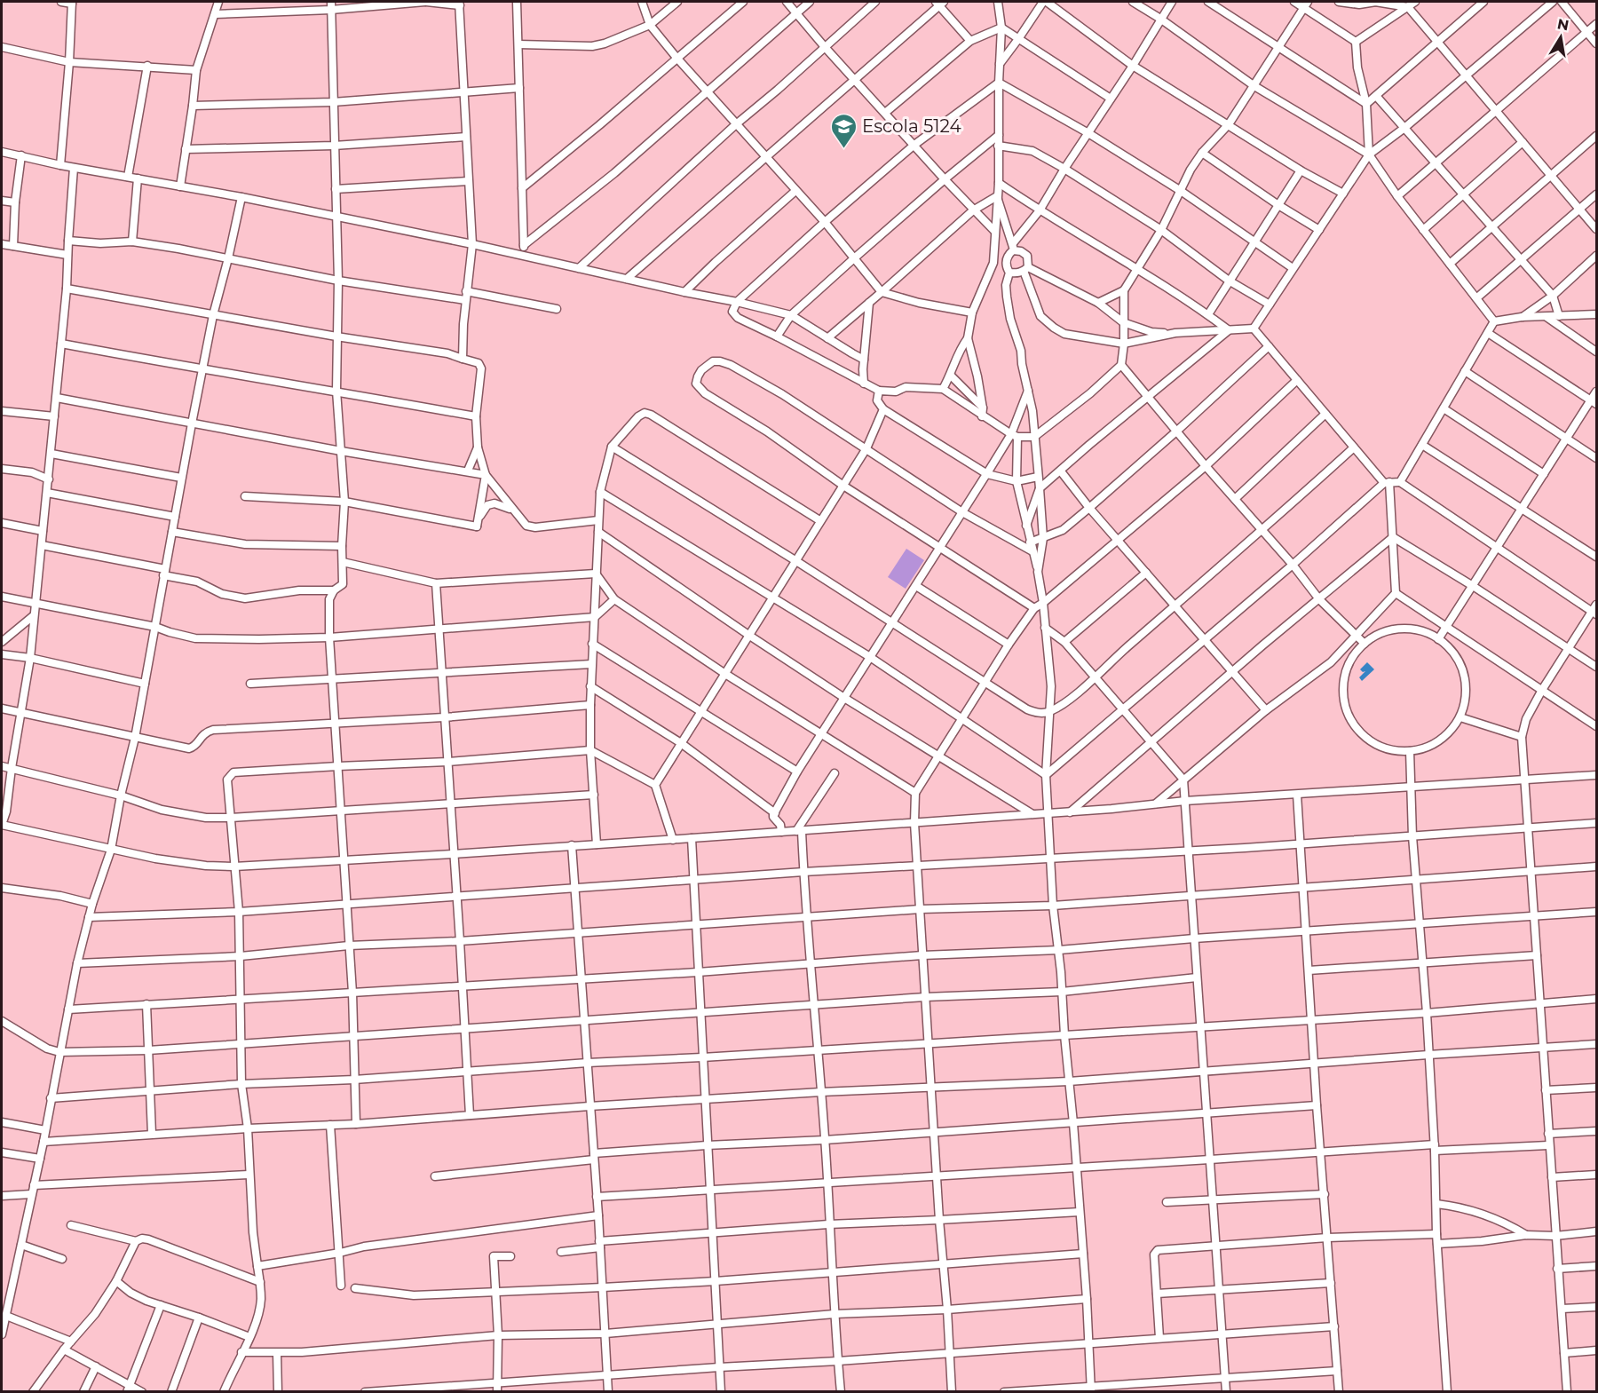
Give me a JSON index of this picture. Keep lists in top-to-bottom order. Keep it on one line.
{"places":{"school or university":["Escola 5124"]},"north":"top"}
